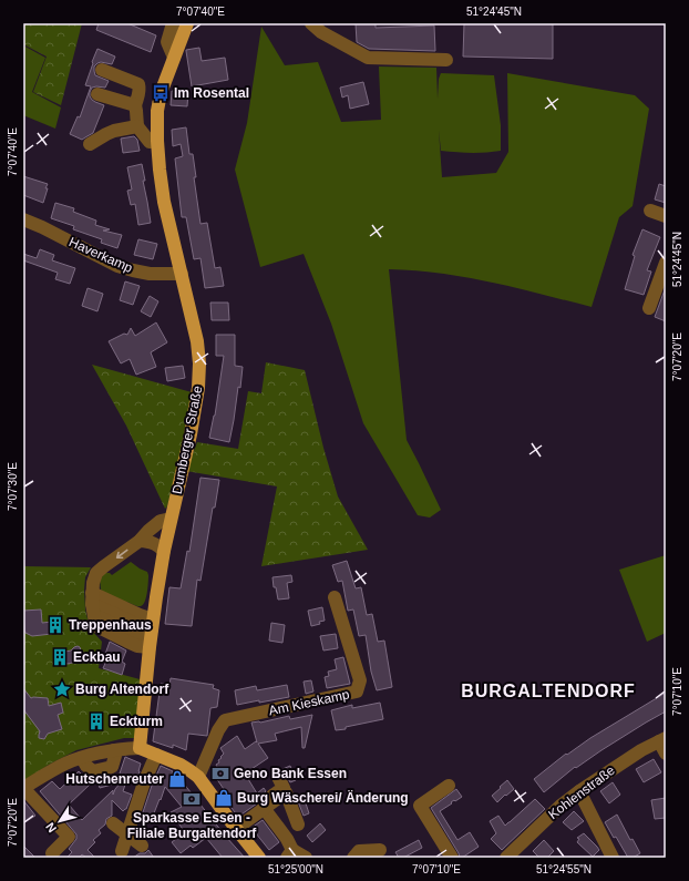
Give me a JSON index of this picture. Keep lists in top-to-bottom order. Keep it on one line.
{"streets":{"main road":["Dumberger Straße"],"street":["Haverkamp","Am Kieskamp","Kohlenstraße"]},"crossings":[["Haverkamp","Dumberger Straße"]],"districts":["BURGALTENDORF"],"places":{"bus stop":["Im Rosental"],"building":["Treppenhaus","Eckbau","Eckturm"],"place":["Burg Altendorf"],"bank":["Geno Bank Essen","Sparkasse Essen - Filiale Burgaltendorf"],"shop":["Hutschenreuter","Burg Wäscherei/ Änderung"]},"north":"bottom left","coordinates":["7°07'40\"E","51°24'45\"N","7°07'20\"E","7°07'30\"E","7°07'10\"E","51°25'00\"N","51°24'55\"N"]}
